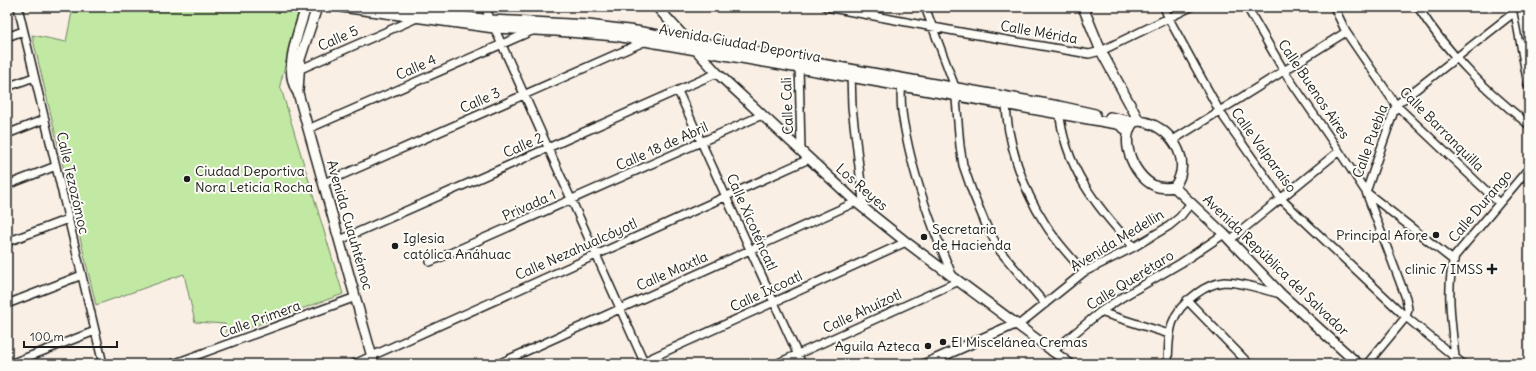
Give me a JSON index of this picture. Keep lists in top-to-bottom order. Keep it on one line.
{"streets":{"street":["Calle Mérida","Calle 5","Avenida Ciudad Deportiva","Calle 4","Calle Buenos Aires","Calle 3","Calle Cali","Calle Barranquilla","Calle Puebla","Calle 2","Calle 18 de Abril","Calle Valparaíso","Calle Tezozómoc","Los Reyes","Privada 1","Calle Durango","Calle Xicoténcatl","Avenida Cuauhtémoc","Avenida Medellin","Calle Nezahualcóyotl","Avenida República del Salvador","Calle Maxtla","Calle Querétaro","Calle Ixcoatl","Calle Ahuízotl","Calle Primera"]},"crossings":[["Calle Mérida","Calle Valparaíso"],["Calle 5","Avenida Ciudad Deportiva"],["Calle 5","Avenida Cuauhtémoc"],["Avenida Ciudad Deportiva","Calle 4"],["Avenida Ciudad Deportiva","Calle 3"],["Avenida Ciudad Deportiva","Calle Cali"],["Avenida Ciudad Deportiva","Los Reyes"],["Avenida Ciudad Deportiva","Avenida República del Salvador"],["Calle 4","Avenida Cuauhtémoc"],["Calle Buenos Aires","Calle Puebla"],["Calle Buenos Aires","Calle Durango"],["Calle Buenos Aires","Calle Querétaro"],["Calle 3","Avenida Cuauhtémoc"],["Calle Cali","Los Reyes"],["Calle Barranquilla","Calle Puebla"],["Calle Barranquilla","Calle Durango"],["Calle Puebla","Calle Valparaíso"],["Calle 2","Los Reyes"],["Calle 2","Calle Xicoténcatl"],["Calle 2","Avenida Cuauhtémoc"],["Calle 18 de Abril","Los Reyes"],["Calle 18 de Abril","Privada 1"],["Calle 18 de Abril","Calle Xicoténcatl"],["Calle Valparaíso","Calle Durango"],["Calle Valparaíso","Calle Querétaro"],["Los Reyes","Avenida Medellin"],["Los Reyes","Calle Nezahualcóyotl"],["Los Reyes","Calle Maxtla"],["Los Reyes","Calle Querétaro"],["Los Reyes","Calle Ixcoatl"],["Los Reyes","Calle Ahuízotl"],["Calle Xicoténcatl","Calle Nezahualcóyotl"],["Calle Xicoténcatl","Calle Maxtla"],["Calle Xicoténcatl","Calle Ixcoatl"],["Calle Xicoténcatl","Calle Ahuízotl"],["Avenida Cuauhtémoc","Calle Nezahualcóyotl"],["Avenida Cuauhtémoc","Calle Primera"],["Avenida Medellin","Avenida República del Salvador"],["Avenida República del Salvador","Calle Querétaro"]],"places":{"other":["Ciudad Deportiva Nora Leticia Rocha","Principal Afore","Secretaria de Hacienda","Iglesia católica Anáhuac","El Miscelánea Cremas","Aguila Azteca"],"health":["clinic 7 IMSS"]},"scale_bar":"100 m"}
